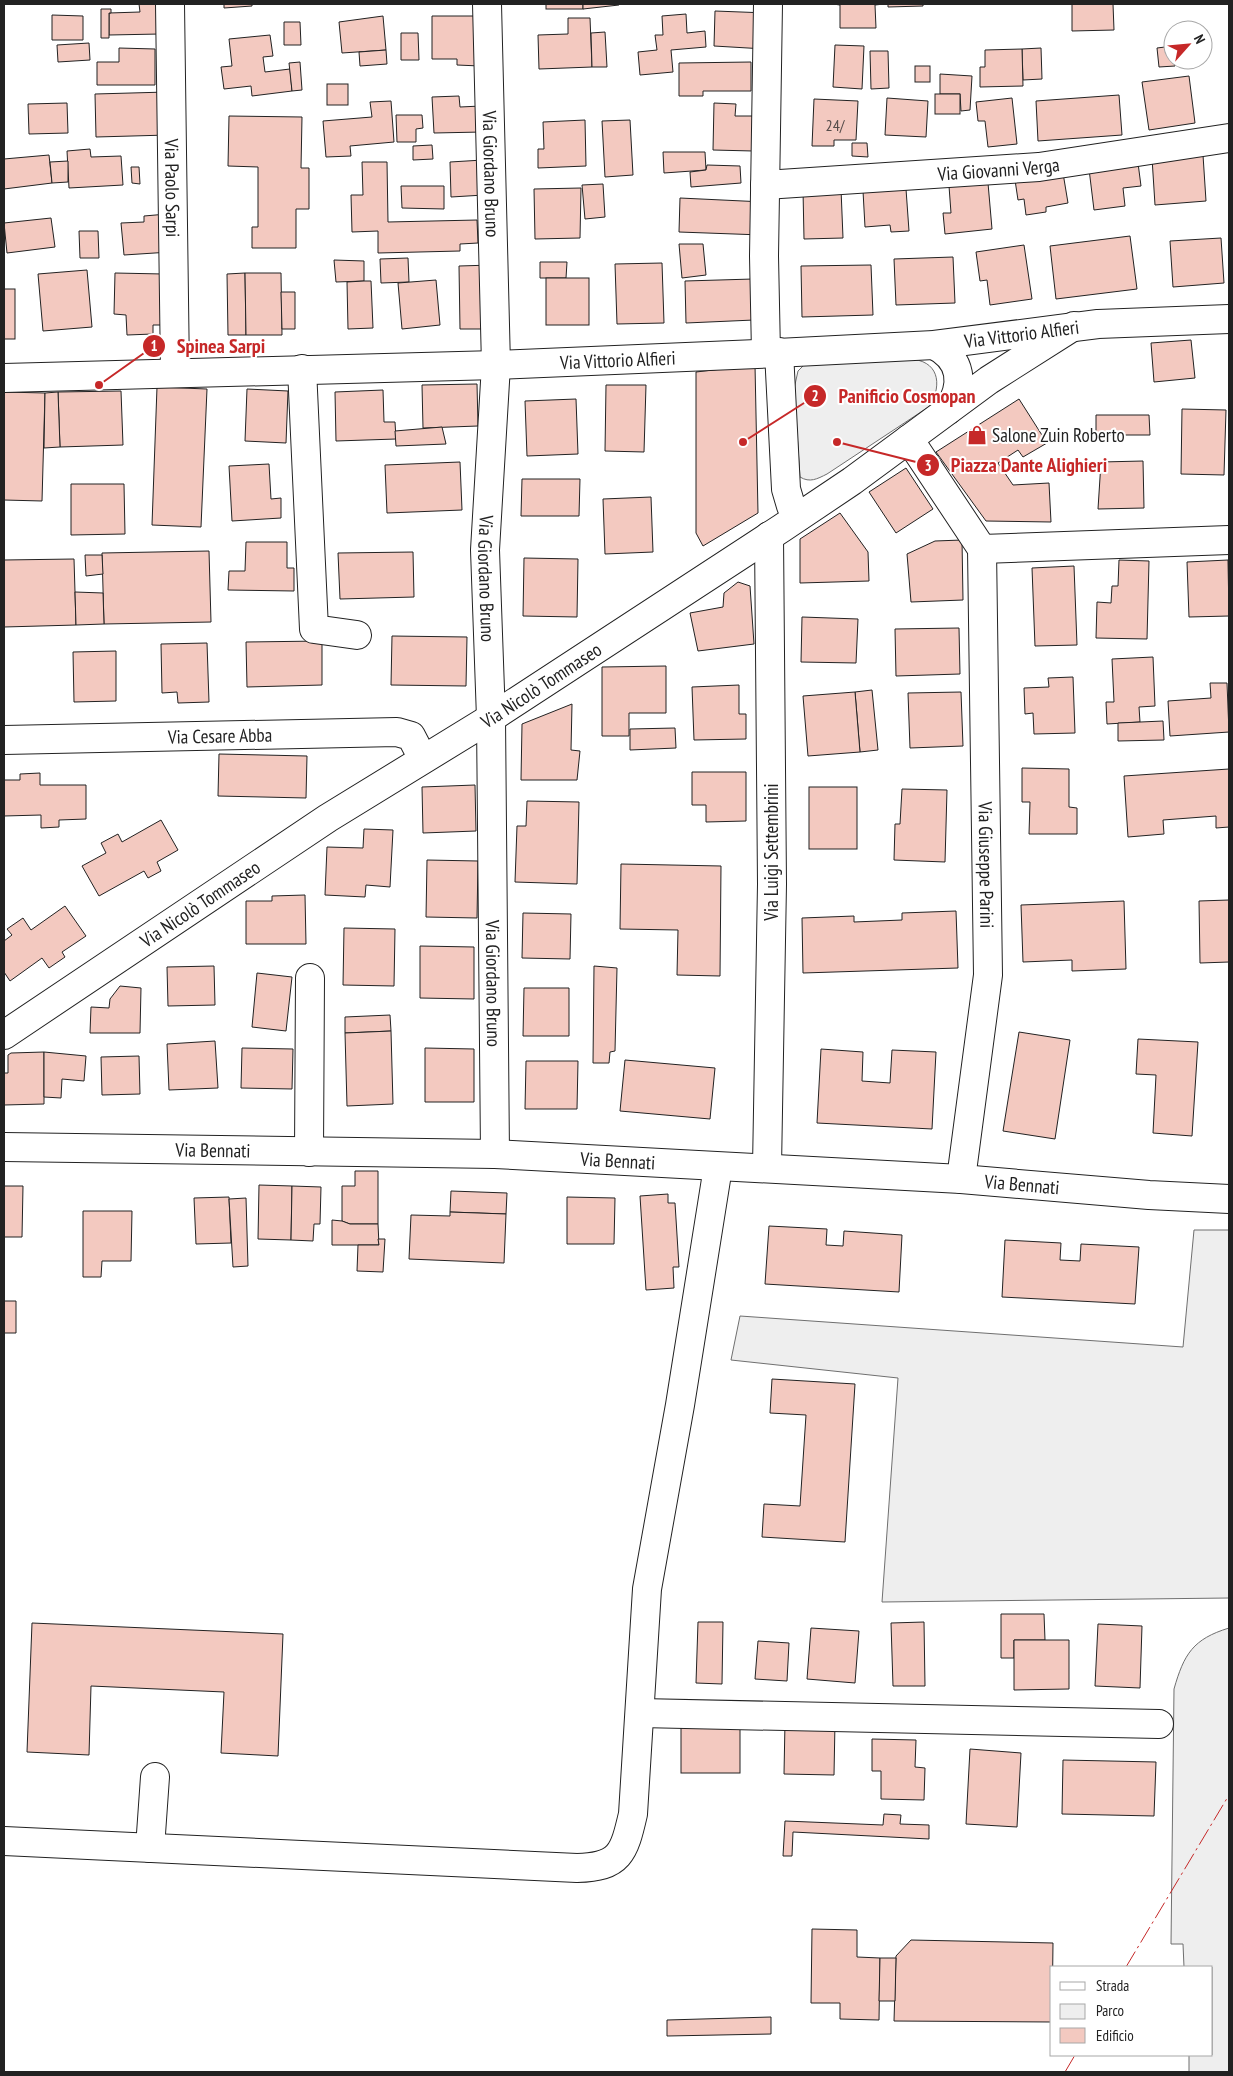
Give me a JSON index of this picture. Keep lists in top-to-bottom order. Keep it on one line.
{"streets":{"street":["Via Giovanni Verga","Via Giordano Bruno","Via Paolo Sarpi","Via Vittorio Alfieri","Via Nicolò Tommaseo","Via Cesare Abba","Via Luigi Settembrini","Via Giuseppe Parini","Via Bennati"]},"crossings":[["Via Giordano Bruno","Via Vittorio Alfieri"],["Via Giordano Bruno","Via Nicolò Tommaseo"],["Via Giordano Bruno","Via Bennati"],["Via Paolo Sarpi","Via Vittorio Alfieri"],["Via Vittorio Alfieri","Via Nicolò Tommaseo"],["Via Nicolò Tommaseo","Via Cesare Abba"],["Via Nicolò Tommaseo","Via Luigi Settembrini"],["Via Luigi Settembrini","Via Bennati"],["Via Giuseppe Parini","Via Bennati"]],"places":{"other":["Spinea Sarpi","Panificio Cosmopan","Piazza Dante Alighieri"],"shop":["Salone Zuin Roberto"]},"house_numbers":["24/"],"legend":["Strada","Parco","Edificio"],"north":"top right"}
